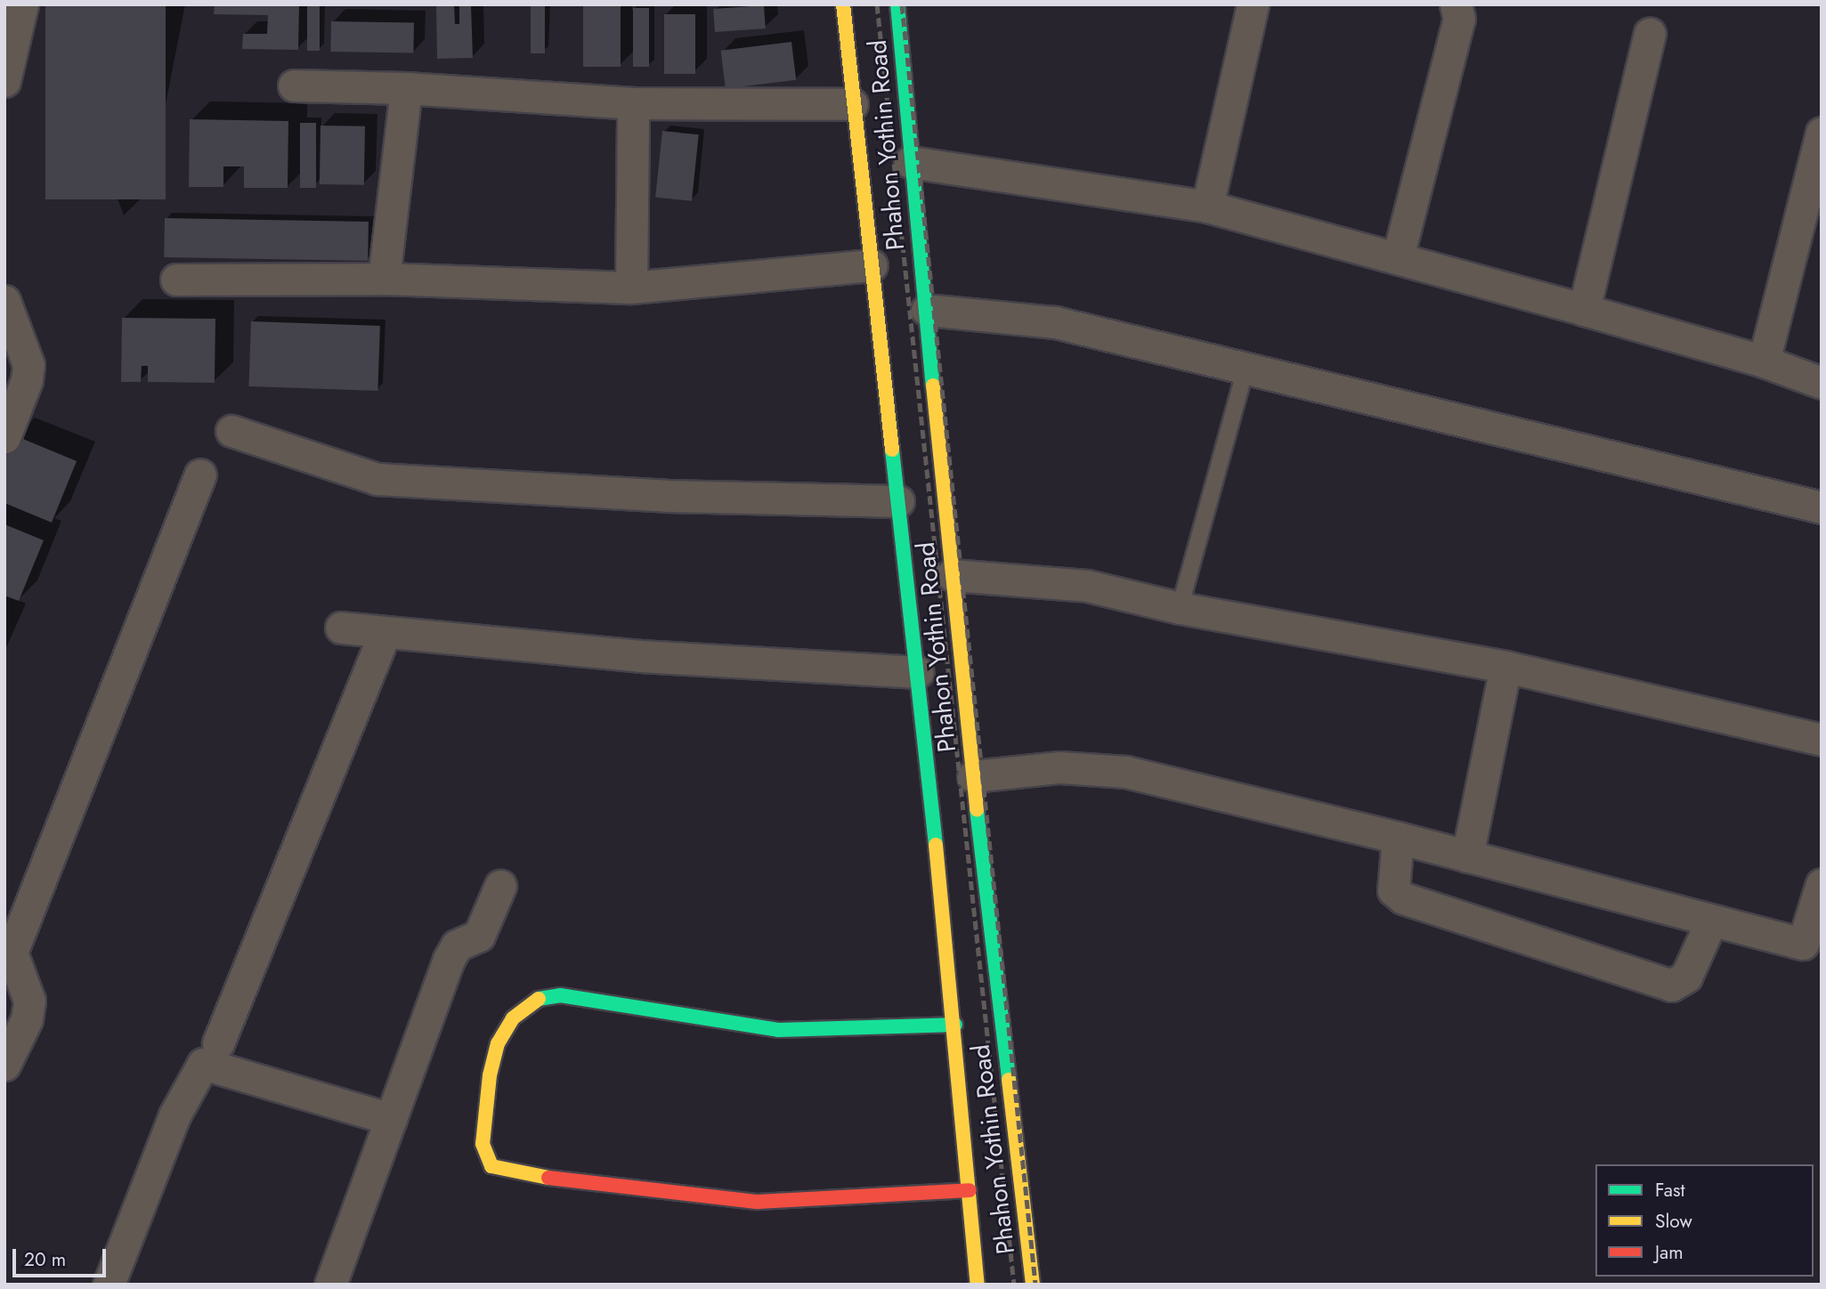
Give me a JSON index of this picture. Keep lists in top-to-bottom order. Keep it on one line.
{"streets":{"main road":["Phahon Yothin Road"]},"legend":["Fast","Slow","Jam"],"scale_bar":"20 m"}
